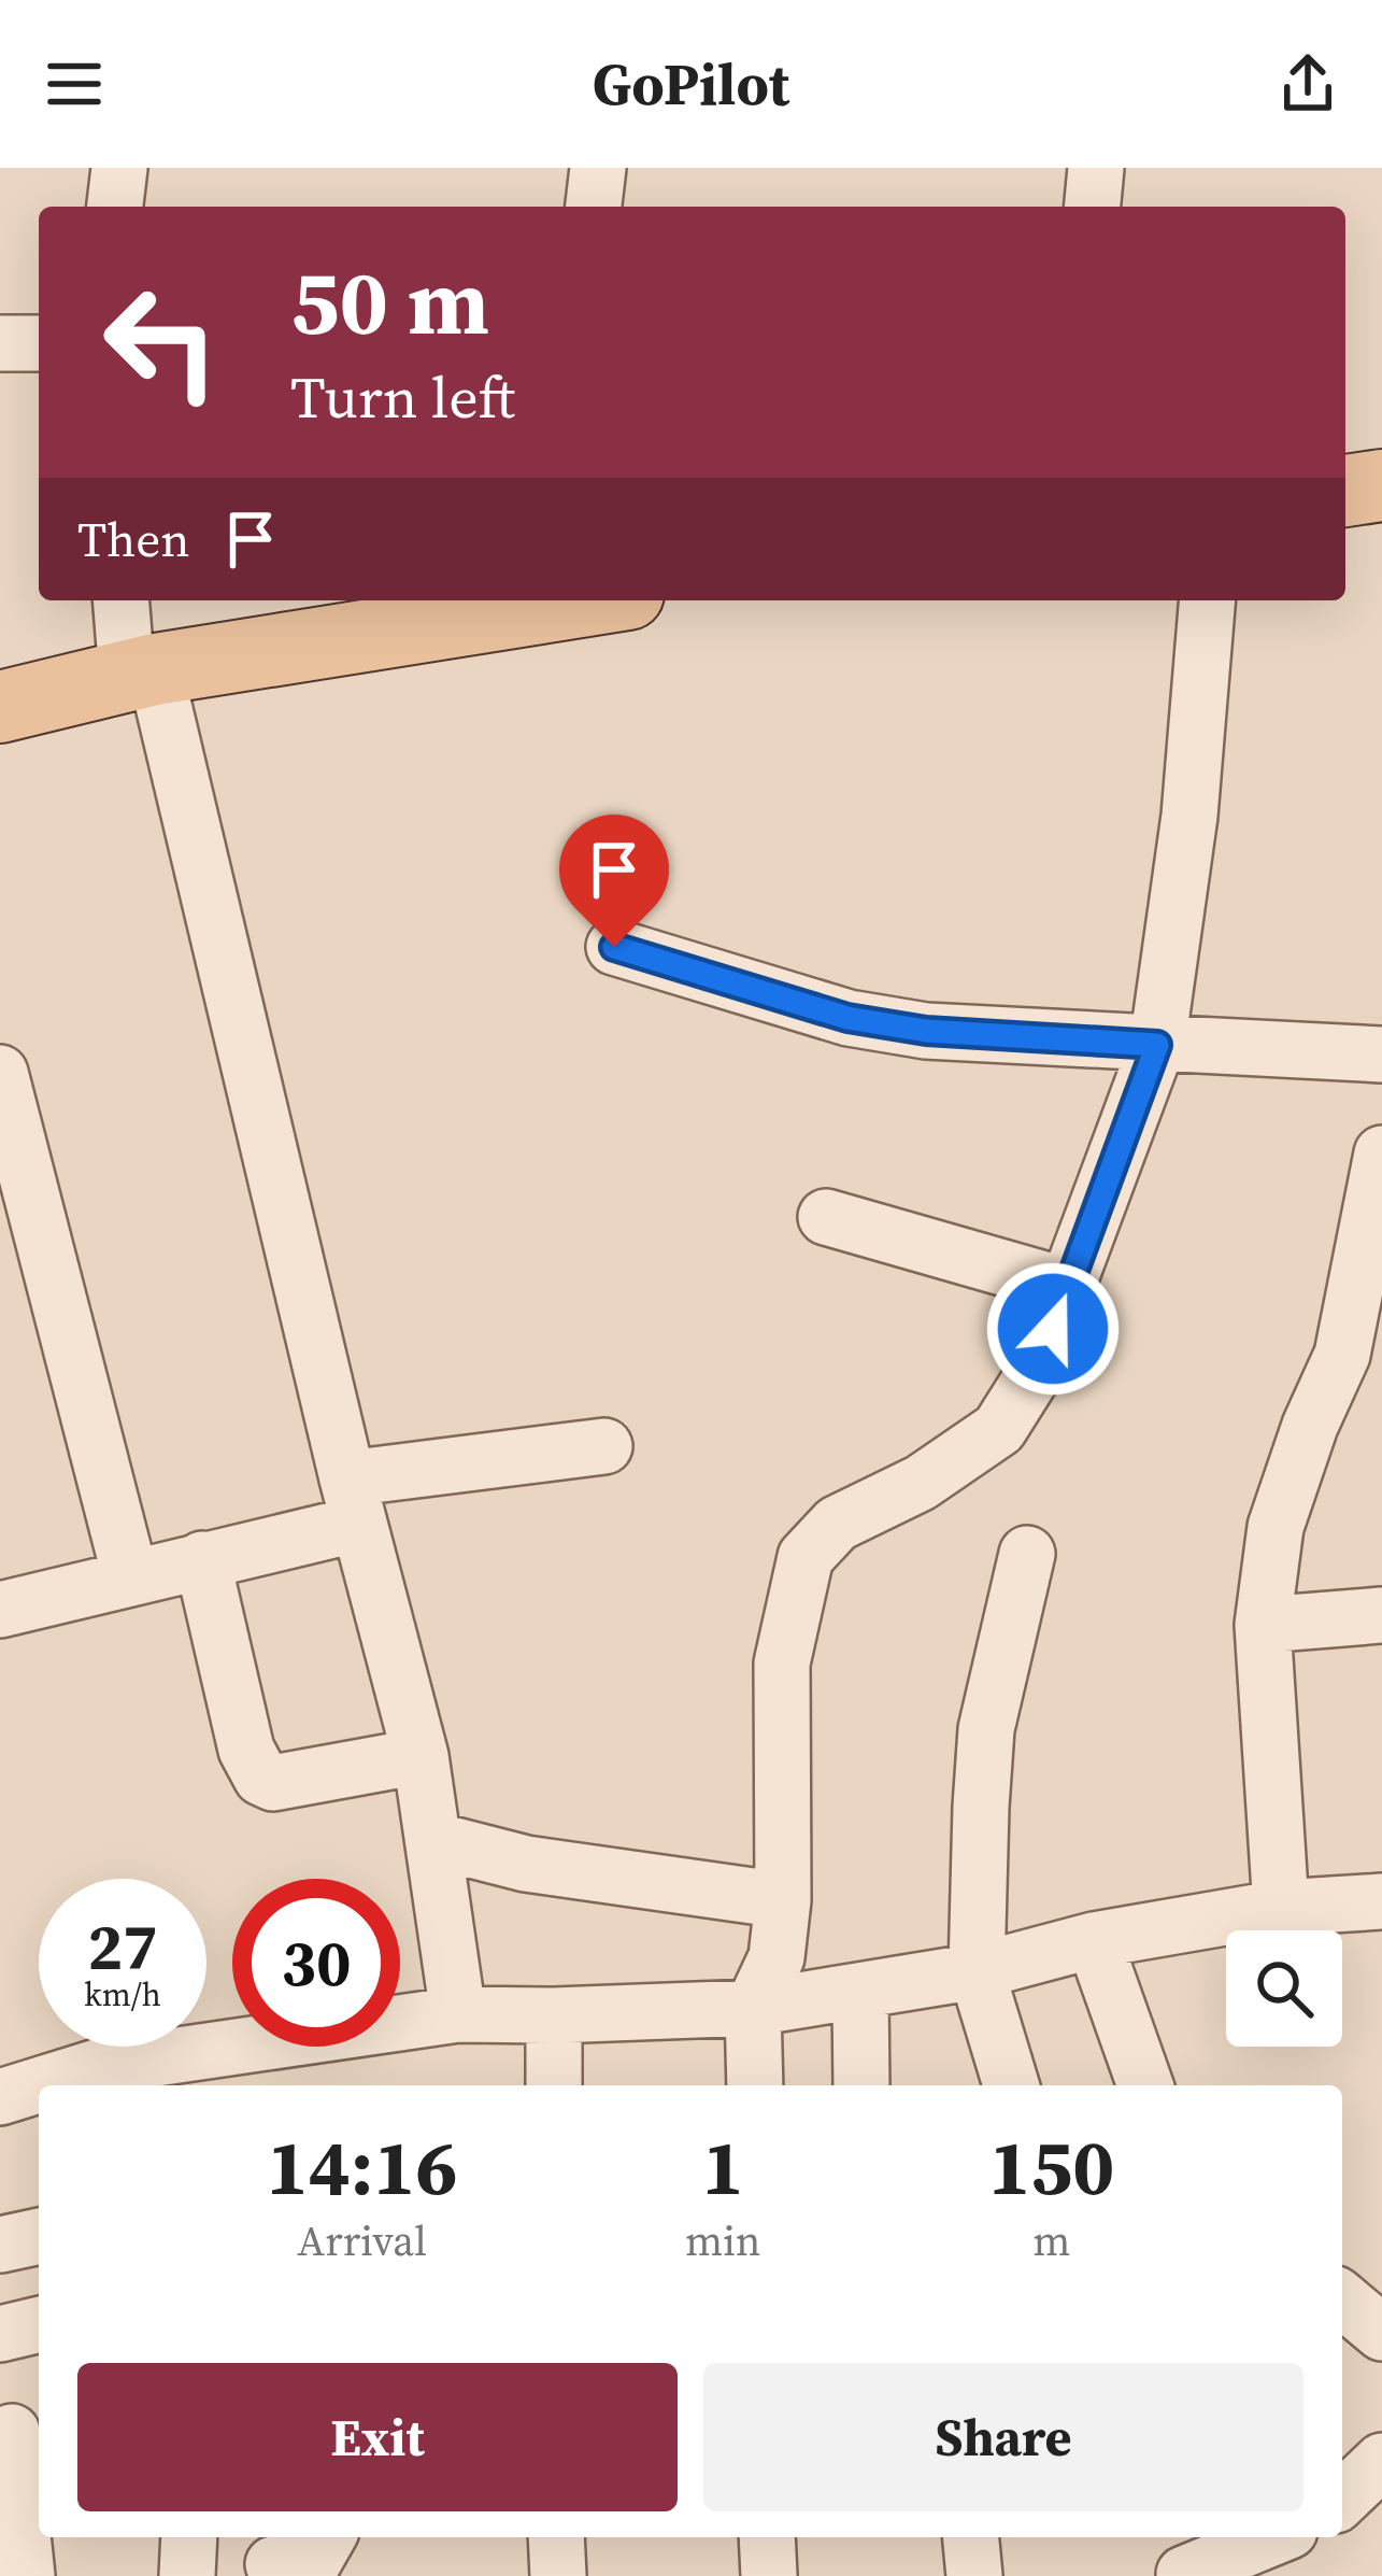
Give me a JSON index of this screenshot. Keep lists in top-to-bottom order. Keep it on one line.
{"page":{"header":"GoPilot","turn":["50 m","Turn left"],"then":"Then","speed":"27 km/h","limit":"30","eta":["14:16","Arrival","1","min","150","m"],"buttons":["Exit","Share"]}}
